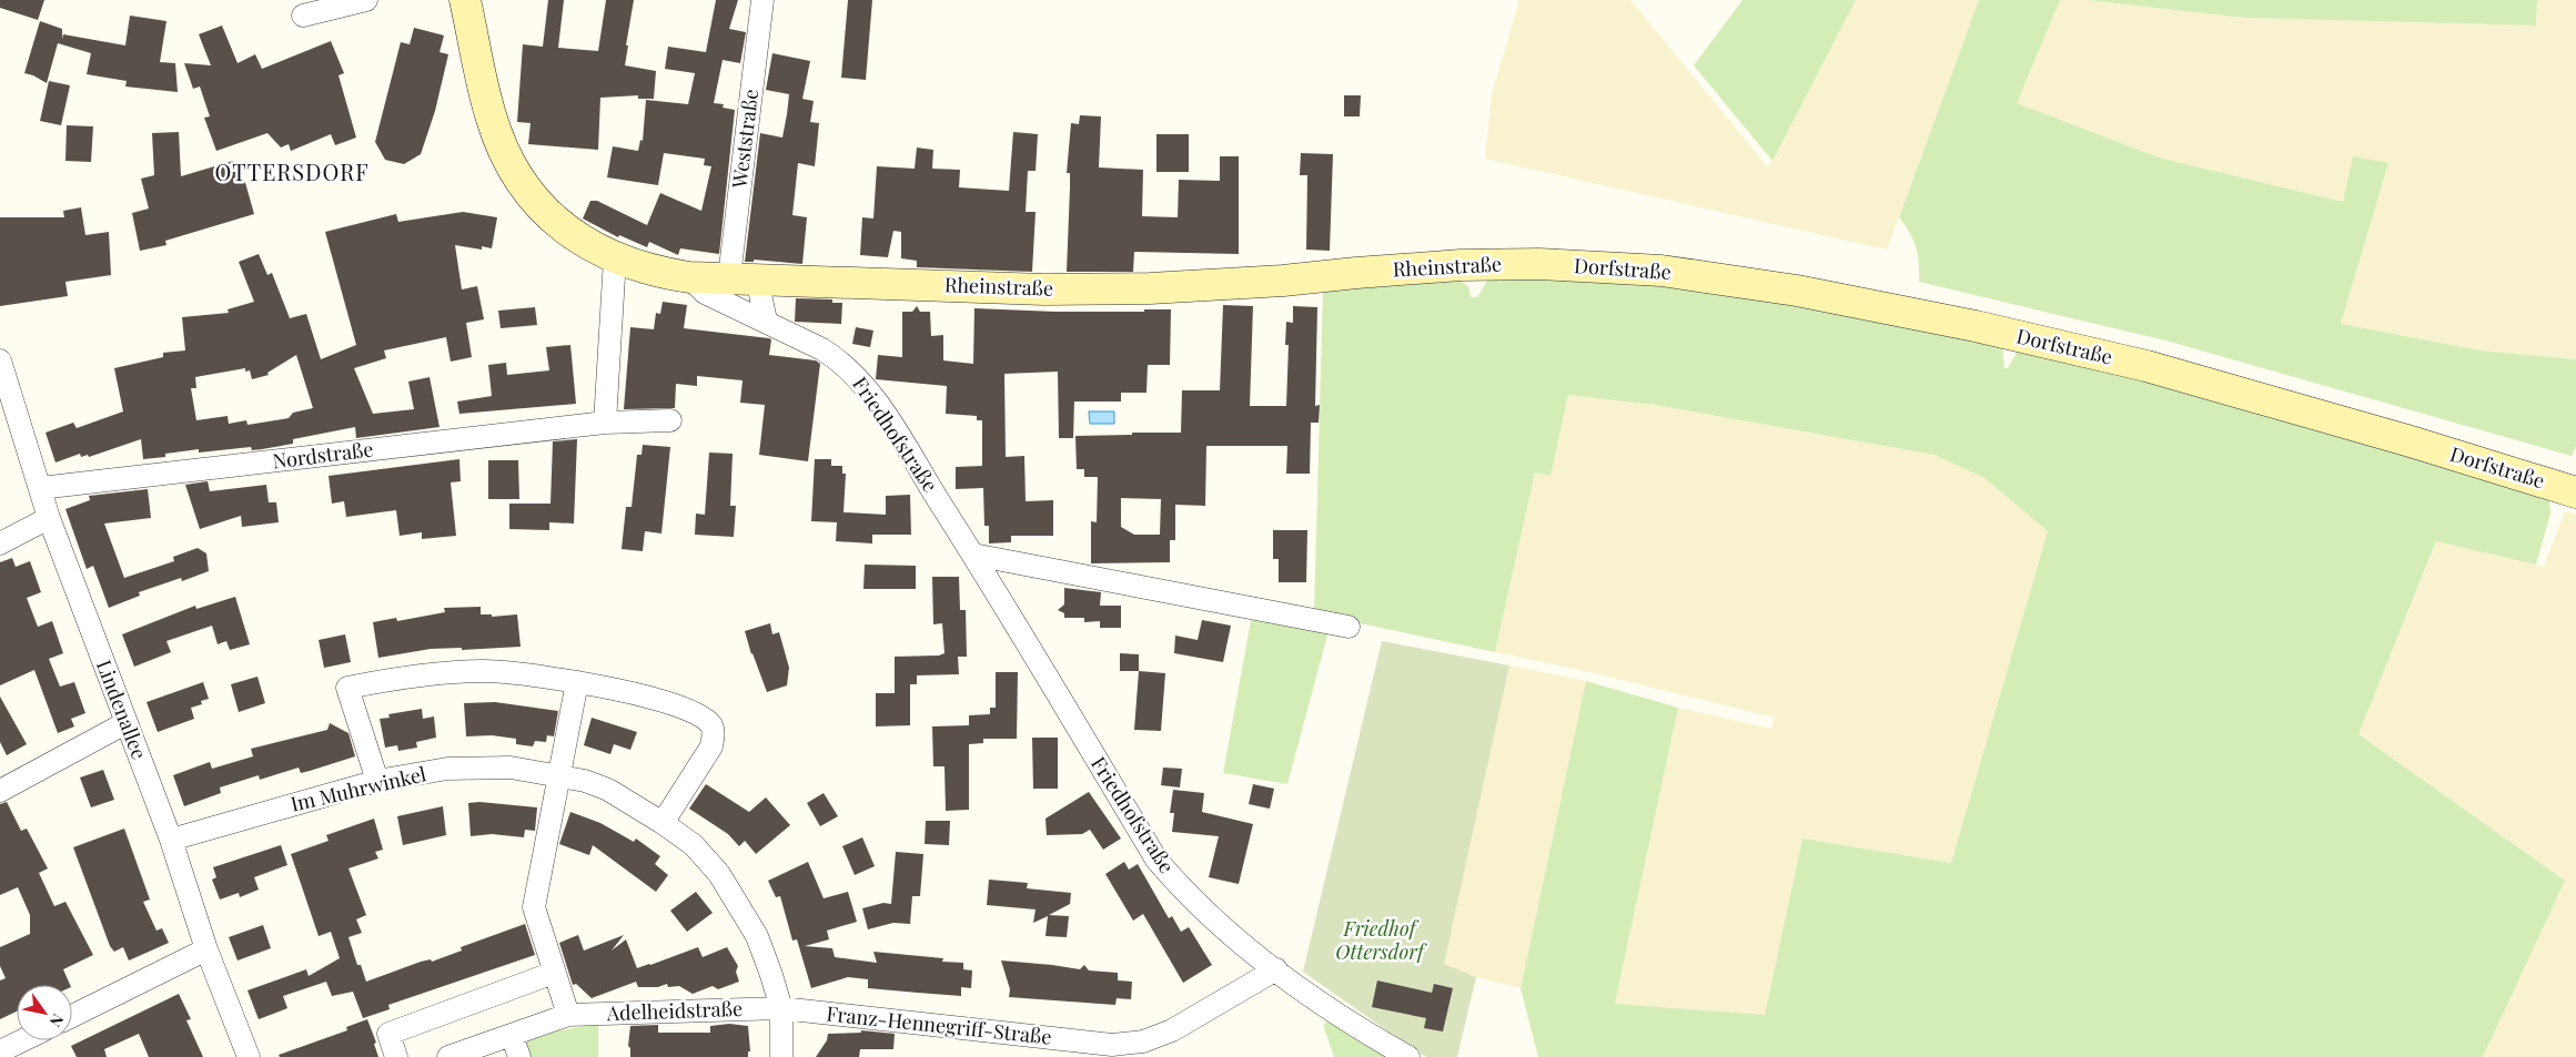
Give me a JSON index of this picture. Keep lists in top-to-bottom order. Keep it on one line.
{"streets":{"main road":["Rheinstraße","Dorfstraße"],"street":["Weststraße","Friedhofstraße","Nordstraße","Lindenallee","Im Muhrwinkel","Adelheidstraße","Franz-Hennegriff-Straße"]},"crossings":[["Weststraße","Rheinstraße"],["Rheinstraße","Dorfstraße"],["Rheinstraße","Friedhofstraße"],["Friedhofstraße","Franz-Hennegriff-Straße"],["Nordstraße","Lindenallee"],["Lindenallee","Im Muhrwinkel"],["Im Muhrwinkel","Adelheidstraße"],["Im Muhrwinkel","Franz-Hennegriff-Straße"],["Adelheidstraße","Franz-Hennegriff-Straße"]],"districts":["OTTERSDORF"],"parks":["Friedhof Ottersdorf"],"north":"bottom right"}
